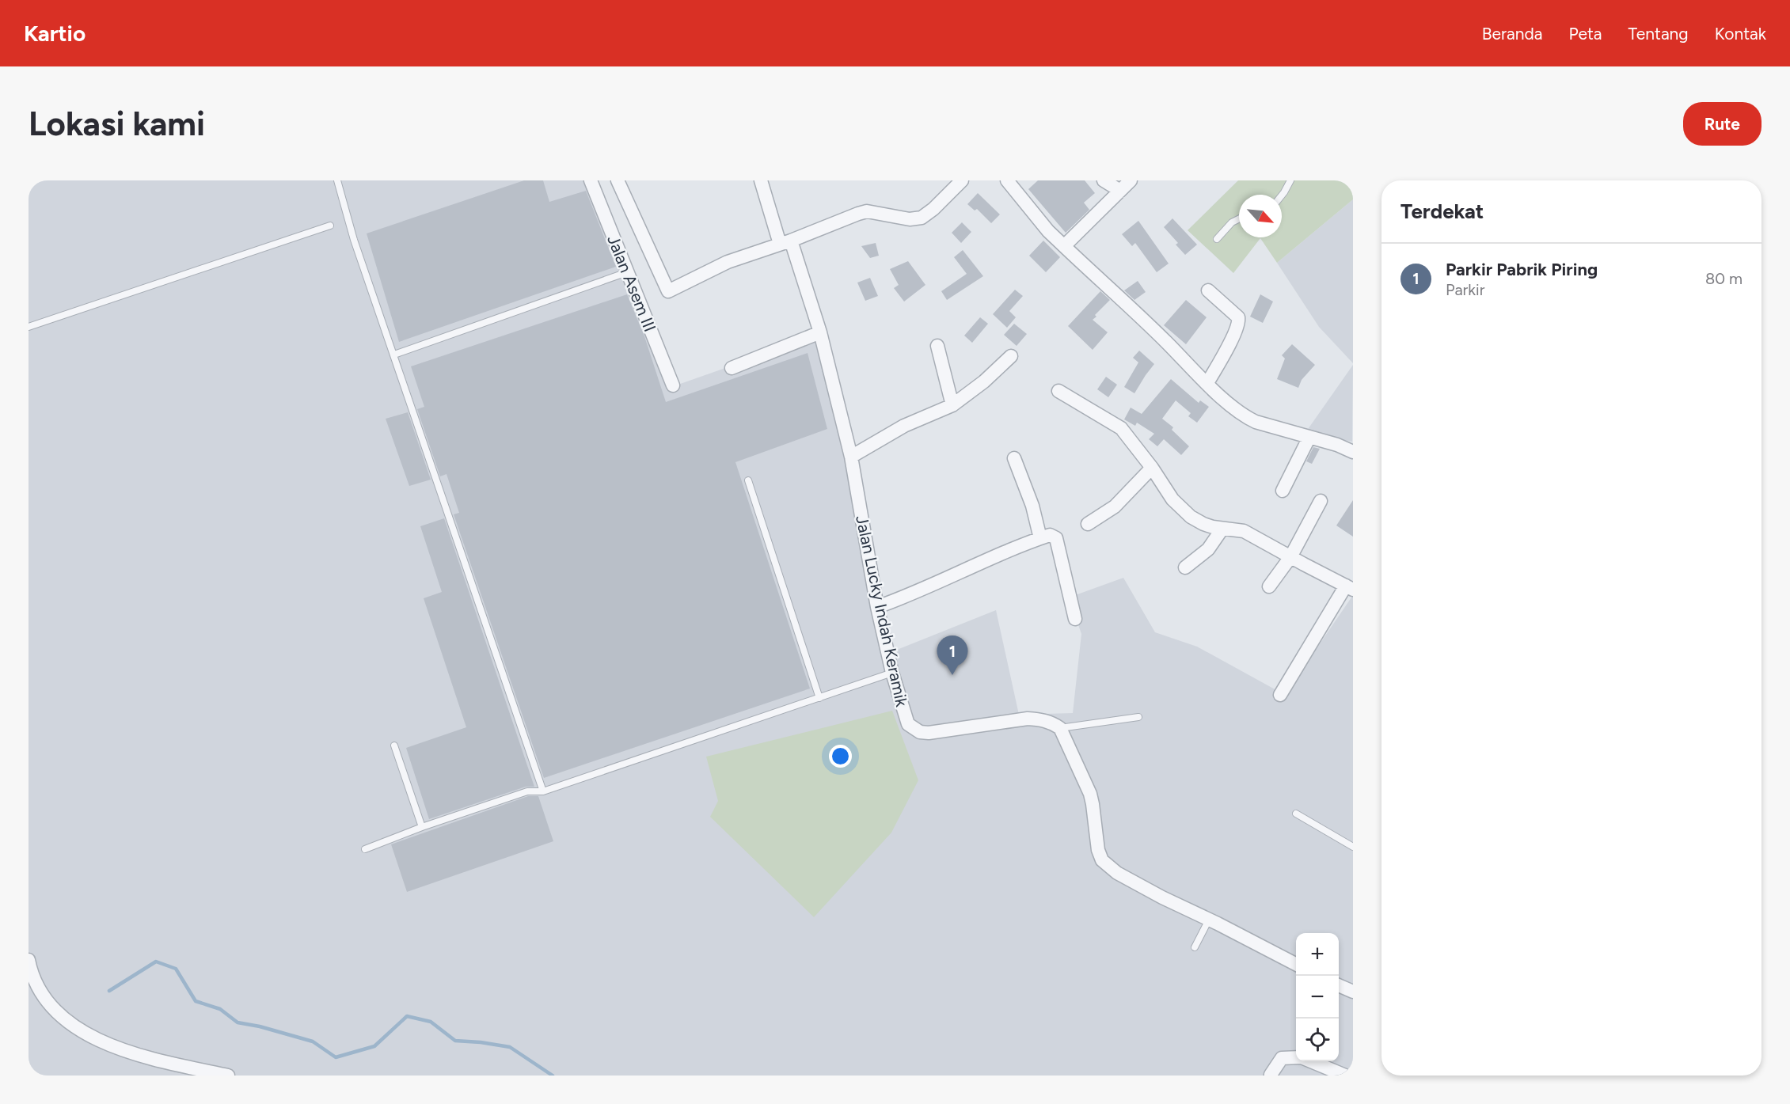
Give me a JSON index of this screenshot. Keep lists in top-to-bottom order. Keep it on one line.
{"streets":{"street":["Jalan Asem III","Jalan Lucky Indah Keramik"]},"north":"bottom right","page":{"header":"Kartio","nav":["Beranda","Peta","Tentang","Kontak"],"buttons":"Rute","title":"Lokasi kami","heading":"Terdekat","list":[{"mark":"1","name":"Parkir Pabrik Piring","note":"Parkir","value":"80 m"}],"pins":"1","map_buttons":["+","−"]}}
